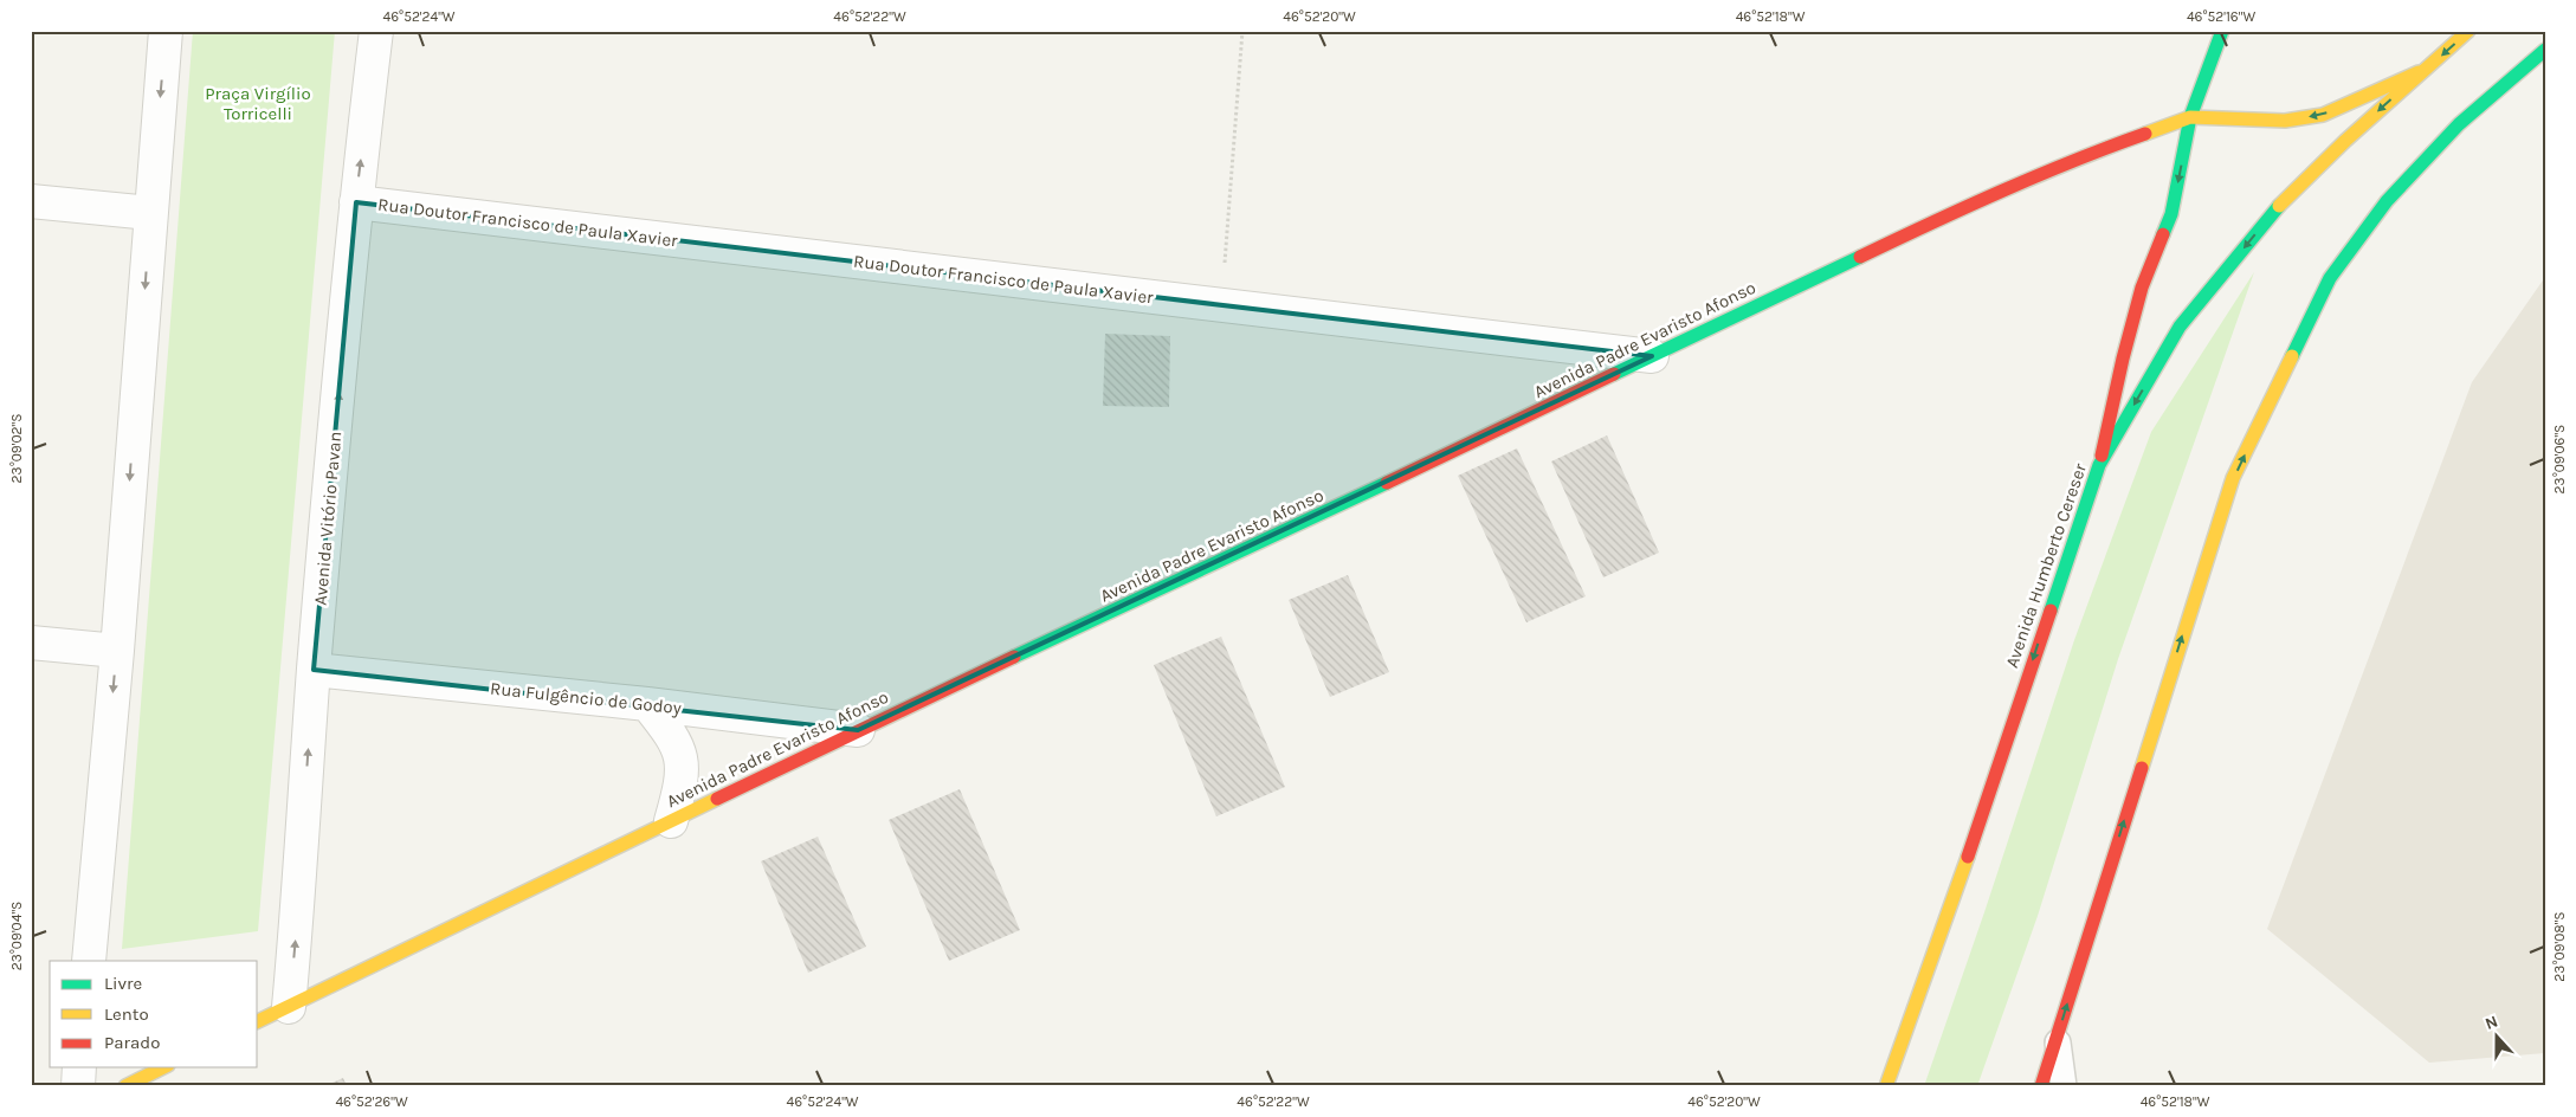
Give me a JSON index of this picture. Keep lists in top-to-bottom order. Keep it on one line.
{"streets":{"street":["Rua Doutor Francisco de Paula Xavier","Avenida Padre Evaristo Afonso","Avenida Vitório Pavan","Avenida Humberto Cereser","Rua Fulgêncio de Godoy"]},"crossings":[["Rua Doutor Francisco de Paula Xavier","Avenida Padre Evaristo Afonso"],["Rua Doutor Francisco de Paula Xavier","Avenida Vitório Pavan"],["Avenida Padre Evaristo Afonso","Avenida Vitório Pavan"],["Avenida Padre Evaristo Afonso","Rua Fulgêncio de Godoy"],["Avenida Vitório Pavan","Rua Fulgêncio de Godoy"]],"parks":["Praça Virgílio Torricelli"],"legend":["Livre","Lento","Parado"],"north":"top","coordinates":["46°52'24\"W","46°52'22\"W","46°52'20\"W","46°52'18\"W","46°52'16\"W","23°09'02\"S","23°09'06\"S","23°09'04\"S","23°09'08\"S","46°52'26\"W"]}
